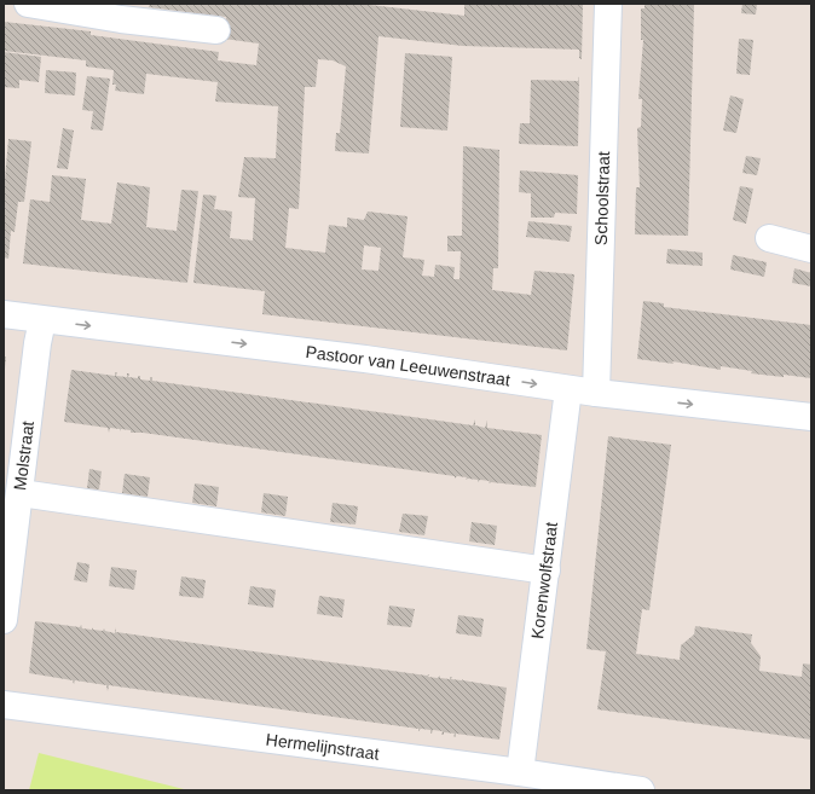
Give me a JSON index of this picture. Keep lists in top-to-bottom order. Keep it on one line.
{"streets":{"street":["Schoolstraat","Pastoor van Leeuwenstraat","Molstraat","Korenwolfstraat","Hermelijnstraat"]},"crossings":[["Schoolstraat","Pastoor van Leeuwenstraat"],["Pastoor van Leeuwenstraat","Molstraat"],["Pastoor van Leeuwenstraat","Korenwolfstraat"],["Korenwolfstraat","Hermelijnstraat"]]}
